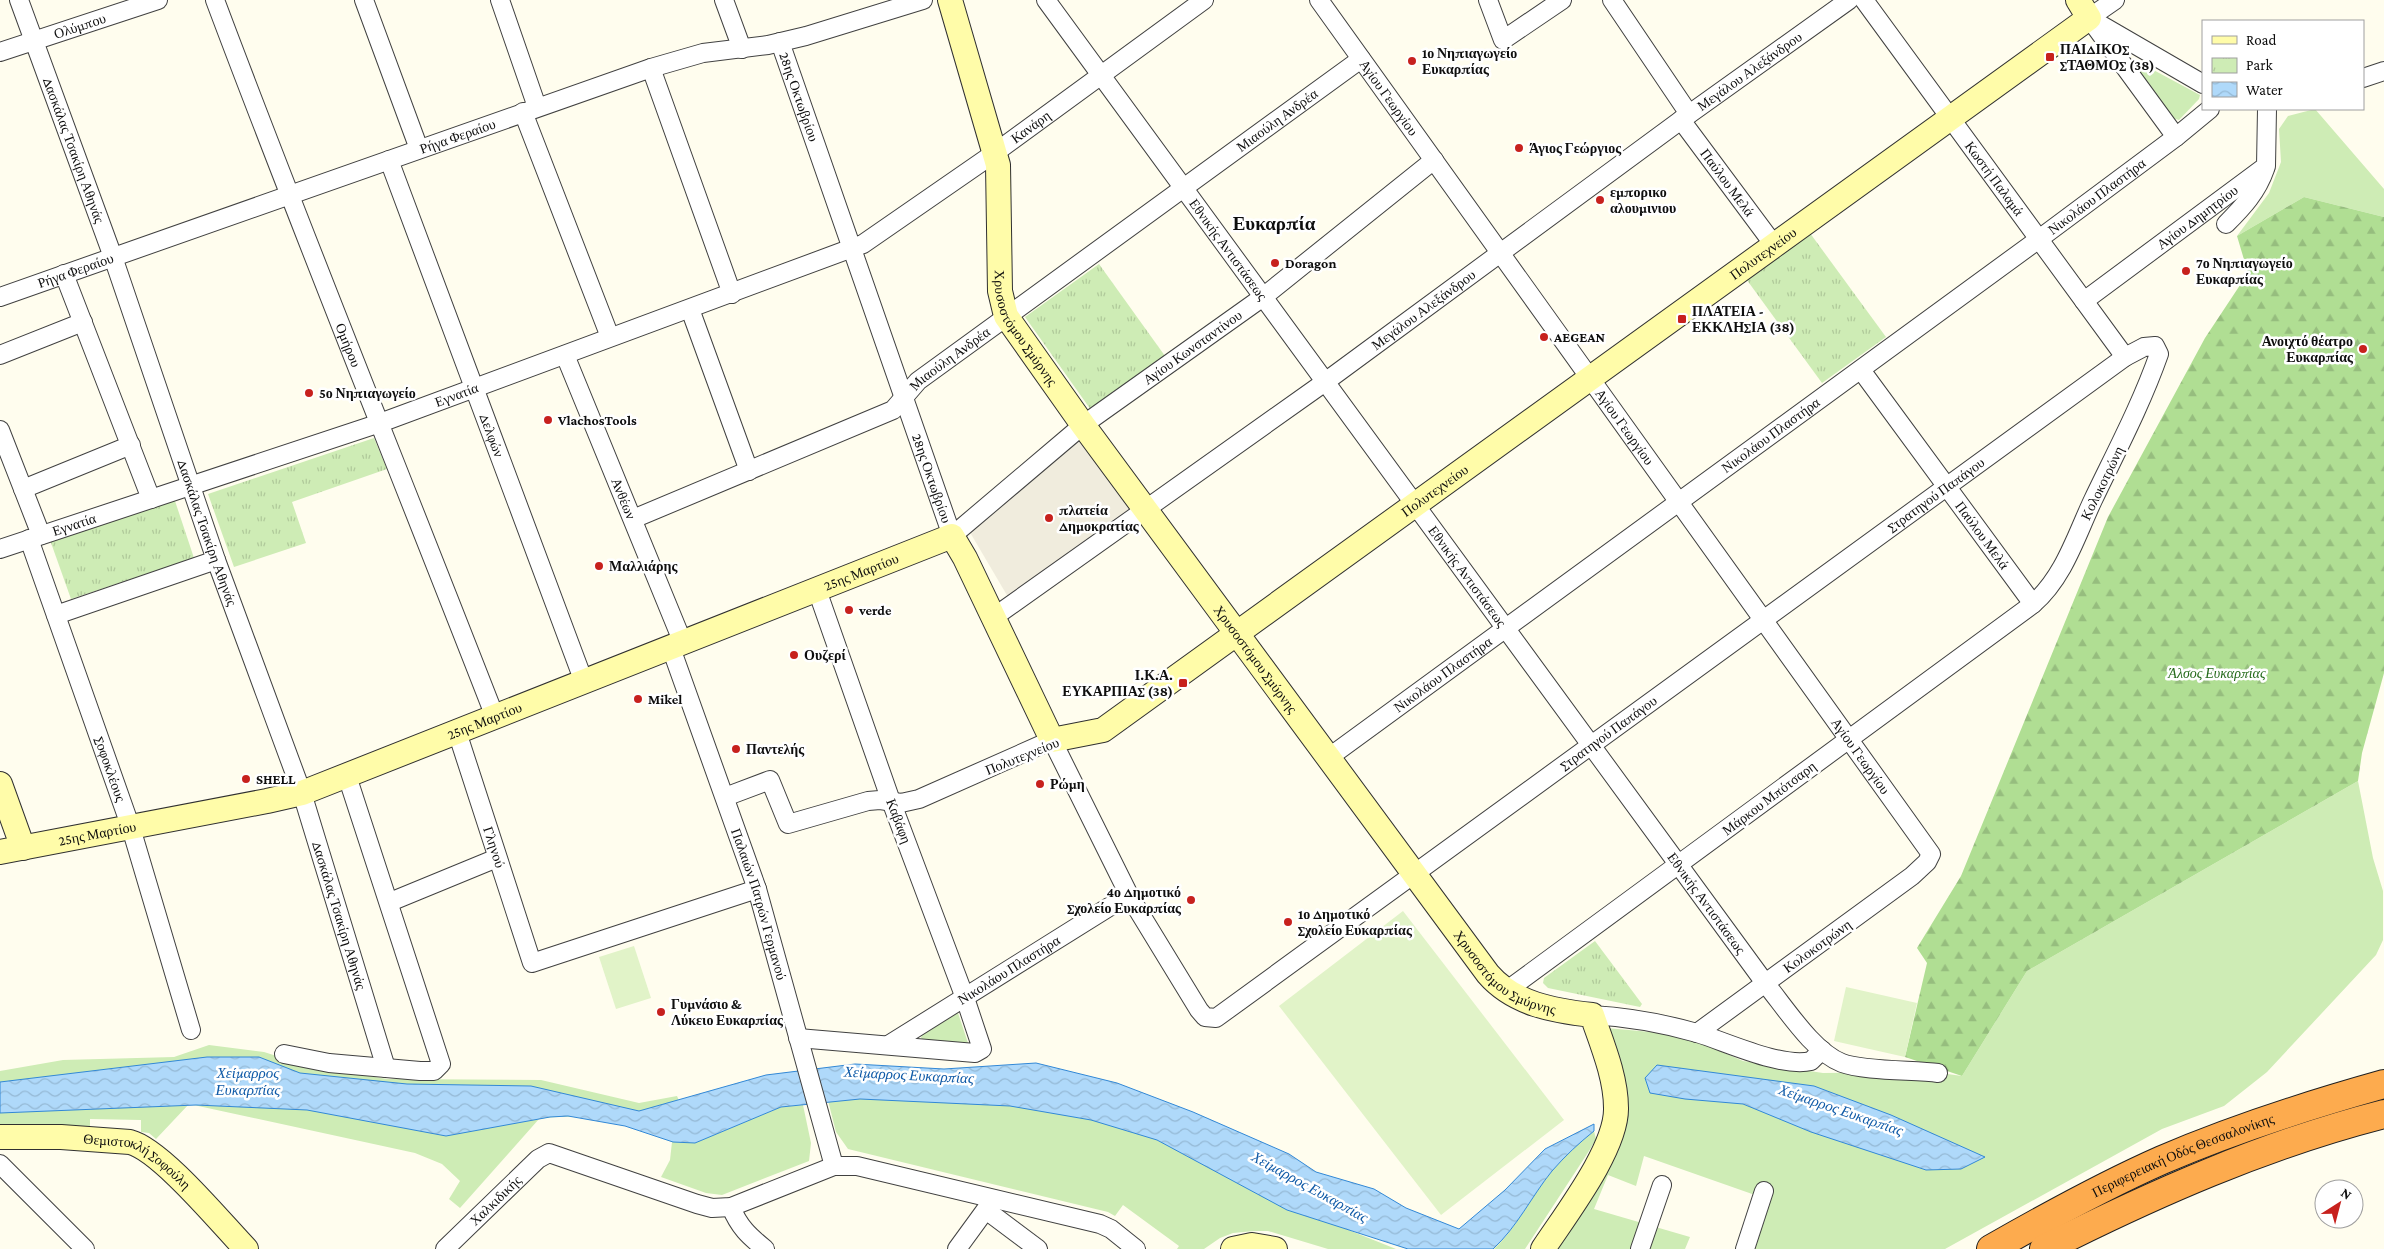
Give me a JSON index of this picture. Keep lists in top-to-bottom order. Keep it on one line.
{"streets":{"highway":["Περιφερειακή Οδός Θεσσαλονίκης"],"street":["Ολύμπου","Μεγάλου Αλεξάνδρου","28ης Οκτωβρίου","Αγίου Γεωργίου","Μιαούλη Ανδρέα","Κανάρη","Ρήγα Φεραίου","Δασκάλας Τσακίρη Αθηνάς","Κωστή Παλαμά","Παύλου Μελά","Νικολάου Πλαστήρα","Αγίου Δημητρίου","Εθνικής Αντιστάσεως","Πολυτεχνείου","Χρυσοστόμου Σμύρνης","Ομήρου","Αγίου Κωνσταντίνου","Εγνατία","Δελφών","Κολοκοτρώνη","Στρατηγού Παπάγου","Ανθέων","25ης Μαρτίου","Σοφοκλέους","Μάρκου Μπότσαρη","Καβάφη","Γληνού","Παλαιών Πατρών Γερμανού","Θεμιστοκλή Σοφούλη","Χαλκιδικής"]},"crossings":[["Ολύμπου","Δασκάλας Τσακίρη Αθηνάς"],["Μεγάλου Αλεξάνδρου","28ης Οκτωβρίου"],["Μεγάλου Αλεξάνδρου","Αγίου Γεωργίου"],["Μεγάλου Αλεξάνδρου","Παύλου Μελά"],["Μεγάλου Αλεξάνδρου","Εθνικής Αντιστάσεως"],["Μεγάλου Αλεξάνδρου","Χρυσοστόμου Σμύρνης"],["28ης Οκτωβρίου","Μιαούλη Ανδρέα"],["28ης Οκτωβρίου","Κανάρη"],["28ης Οκτωβρίου","Ρήγα Φεραίου"],["28ης Οκτωβρίου","Νικολάου Πλαστήρα"],["28ης Οκτωβρίου","Πολυτεχνείου"],["28ης Οκτωβρίου","Αγίου Κωνσταντίνου"],["28ης Οκτωβρίου","Εγνατία"],["28ης Οκτωβρίου","Στρατηγού Παπάγου"],["28ης Οκτωβρίου","25ης Μαρτίου"],["Αγίου Γεωργίου","Μιαούλη Ανδρέα"],["Αγίου Γεωργίου","Νικολάου Πλαστήρα"],["Αγίου Γεωργίου","Πολυτεχνείου"],["Αγίου Γεωργίου","Αγίου Κωνσταντίνου"],["Αγίου Γεωργίου","Κολοκοτρώνη"],["Αγίου Γεωργίου","Στρατηγού Παπάγου"],["Αγίου Γεωργίου","Μάρκου Μπότσαρη"],["Μιαούλη Ανδρέα","Εθνικής Αντιστάσεως"],["Μιαούλη Ανδρέα","Χρυσοστόμου Σμύρνης"],["Μιαούλη Ανδρέα","Ανθέων"],["Κανάρη","Εθνικής Αντιστάσεως"],["Κανάρη","Χρυσοστόμου Σμύρνης"],["Κανάρη","Εγνατία"],["Ρήγα Φεραίου","Δασκάλας Τσακίρη Αθηνάς"],["Ρήγα Φεραίου","Ομήρου"],["Ρήγα Φεραίου","Δελφών"],["Δασκάλας Τσακίρη Αθηνάς","Εγνατία"],["Δασκάλας Τσακίρη Αθηνάς","25ης Μαρτίου"],["Κωστή Παλαμά","Νικολάου Πλαστήρα"],["Κωστή Παλαμά","Αγίου Δημητρίου"],["Κωστή Παλαμά","Πολυτεχνείου"],["Κωστή Παλαμά","Στρατηγού Παπάγου"],["Παύλου Μελά","Νικολάου Πλαστήρα"],["Παύλου Μελά","Πολυτεχνείου"],["Παύλου Μελά","Κολοκοτρώνη"],["Παύλου Μελά","Στρατηγού Παπάγου"],["Παύλου Μελά","Μάρκου Μπότσαρη"],["Νικολάου Πλαστήρα","Εθνικής Αντιστάσεως"],["Νικολάου Πλαστήρα","Χρυσοστόμου Σμύρνης"],["Νικολάου Πλαστήρα","Στρατηγού Παπάγου"],["Νικολάου Πλαστήρα","Καβάφη"],["Εθνικής Αντιστάσεως","Πολυτεχνείου"],["Εθνικής Αντιστάσεως","Χρυσοστόμου Σμύρνης"],["Εθνικής Αντιστάσεως","Αγίου Κωνσταντίνου"],["Εθνικής Αντιστάσεως","Κολοκοτρώνη"],["Εθνικής Αντιστάσεως","Στρατηγού Παπάγου"],["Εθνικής Αντιστάσεως","Μάρκου Μπότσαρη"],["Πολυτεχνείου","Χρυσοστόμου Σμύρνης"],["Πολυτεχνείου","Καβάφη"],["Πολυτεχνείου","Παλαιών Πατρών Γερμανού"],["Χρυσοστόμου Σμύρνης","Αγίου Κωνσταντίνου"],["Χρυσοστόμου Σμύρνης","Κολοκοτρώνη"],["Χρυσοστόμου Σμύρνης","Στρατηγού Παπάγου"],["Χρυσοστόμου Σμύρνης","Μάρκου Μπότσαρη"],["Ομήρου","Εγνατία"],["Ομήρου","25ης Μαρτίου"],["Αγίου Κωνσταντίνου","25ης Μαρτίου"],["Εγνατία","Δελφών"],["Εγνατία","Ανθέων"],["Εγνατία","Σοφοκλέους"],["Δελφών","25ης Μαρτίου"],["Κολοκοτρώνη","Στρατηγού Παπάγου"],["Κολοκοτρώνη","Μάρκου Μπότσαρη"],["Ανθέων","25ης Μαρτίου"],["Ανθέων","Παλαιών Πατρών Γερμανού"],["25ης Μαρτίου","Σοφοκλέους"],["25ης Μαρτίου","Καβάφη"],["25ης Μαρτίου","Γληνού"],["25ης Μαρτίου","Παλαιών Πατρών Γερμανού"],["Γληνού","Παλαιών Πατρών Γερμανού"]],"districts":["Ευκαρπία"],"water":["Χείμαρρος Ευκαρπίας"],"parks":["Άλσος Ευκαρπίας"],"places":{"transit":["ΠΑΙΔΙΚΟΣ ΣΤΑΘΜΟΣ (38)","ΠΛΑΤΕΙΑ - ΕΚΚΛΗΣΙΑ (38)","Ι.Κ.Α. ΕΥΚΑΡΠΙΑΣ (38)"],"other":["1ο Νηπιαγωγείο Ευκαρπίας","Άγιος Γεώργιος","εμπορικο αλουμινιου","Doragon","7ο Νηπιαγωγείο Ευκαρπίας","AEGEAN","Ανοιχτό θέατρο Ευκαρπίας","5ο Νηπιαγωγείο","VlachosTools","πλατεία Δημοκρατίας","Μαλλιάρης","verde","Ουζερί","Mikel","Παντελής","SHELL","Ρώμη","4ο Δημοτικό Σχολείο Ευκαρπίας","1ο Δημοτικό Σχολείο Ευκαρπίας","Γυμνάσιο & Λύκειο Ευκαρπίας"]},"legend":["Road","Park","Water"],"north":"top right"}
